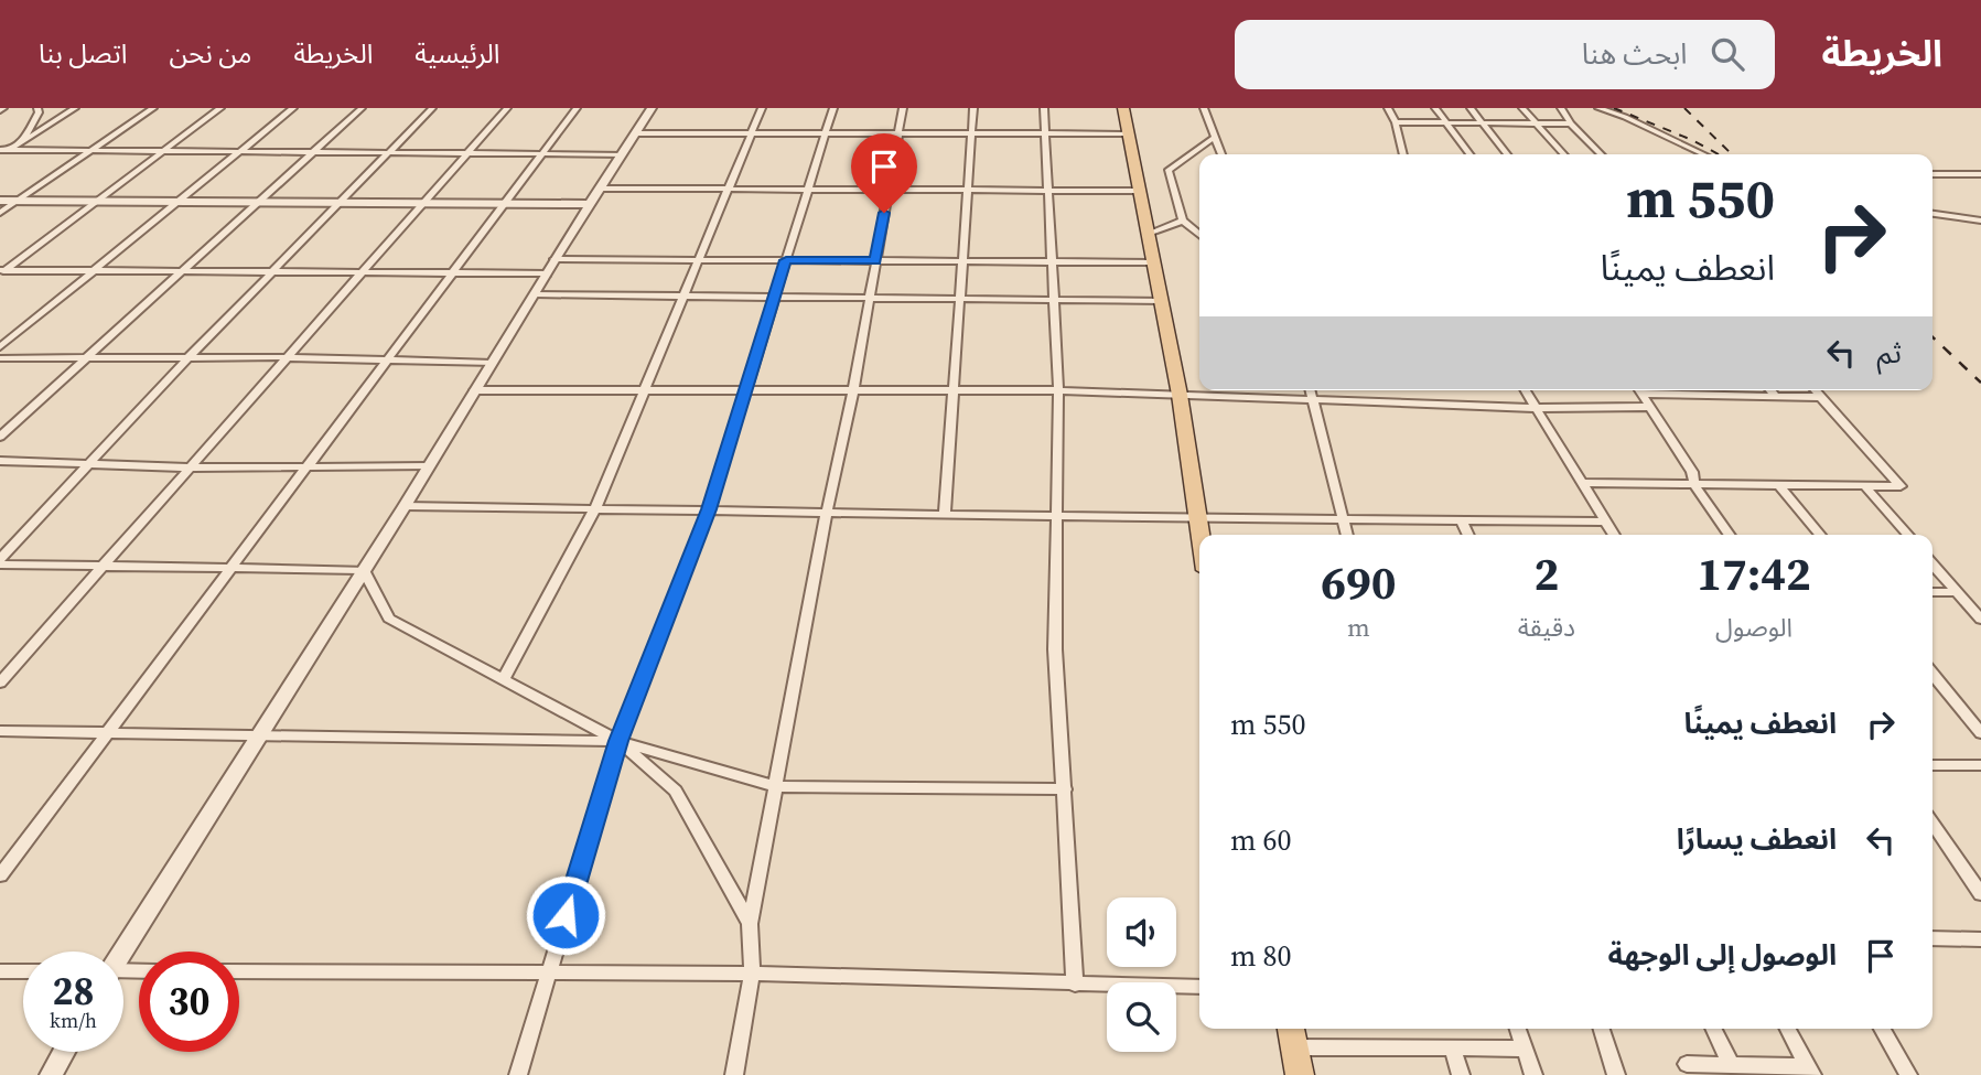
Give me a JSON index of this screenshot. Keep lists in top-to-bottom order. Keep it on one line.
{"page":{"header":"الخريطة","search":"ابحث هنا","nav":["الرئيسية","الخريطة","من نحن","اتصل بنا"],"turn":["550 m","انعطف يمينًا"],"then":"ثم","eta":["17:42","الوصول","2","دقيقة","690","m"],"list":[{"name":"انعطف يمينًا","value":"550 m"},{"name":"انعطف يسارًا","value":"60 m"},{"name":"الوصول إلى الوجهة","value":"80 m"}],"speed":"28 km/h","limit":"30"}}
